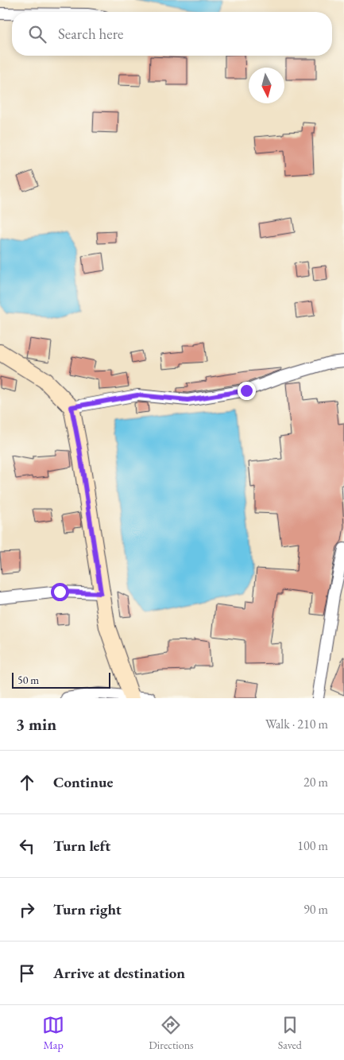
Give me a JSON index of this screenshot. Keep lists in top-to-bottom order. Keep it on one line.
{"scale_bar":"50 m","north":"bottom","page":{"search":"Search here","scale":"50 m","heading":["3 min","Walk · 210 m"],"list":[["Continue","20 m"],["Turn left","100 m"],["Turn right","90 m"],"Arrive at destination"],"nav":["Map","Directions","Saved"]}}
